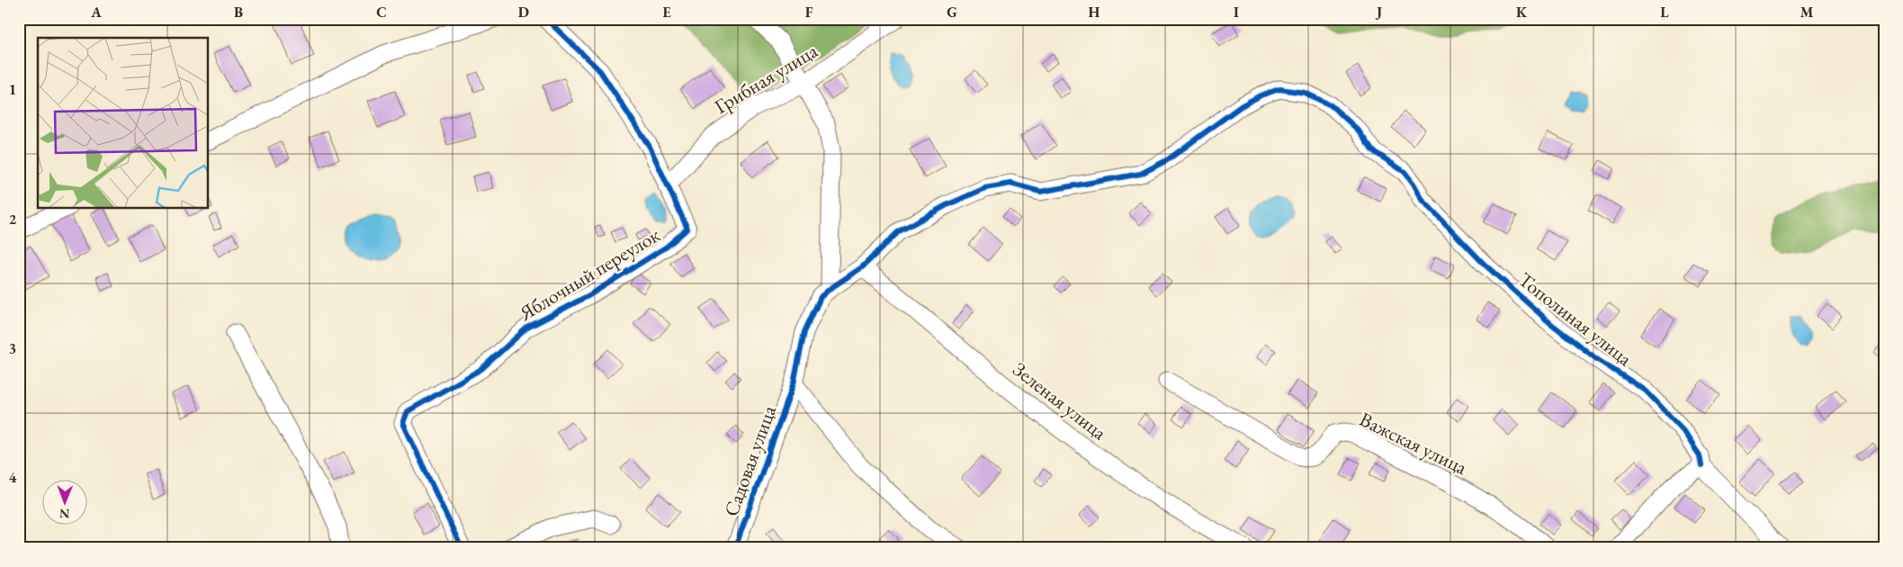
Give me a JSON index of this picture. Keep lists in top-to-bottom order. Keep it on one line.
{"streets":{"street":["Грибная улица","Яблочный переулок","Тополиная улица","Зеленая улица","Важская улица","Садовая улица"]},"crossings":[["Грибная улица","Яблочный переулок"],["Тополиная улица","Зеленая улица"],["Тополиная улица","Садовая улица"]],"north":"bottom","grid":{"columns":["A","B","C","D","E","F","G","H","I","J","K","L","M"],"rows":["1","2","3","4"]}}
